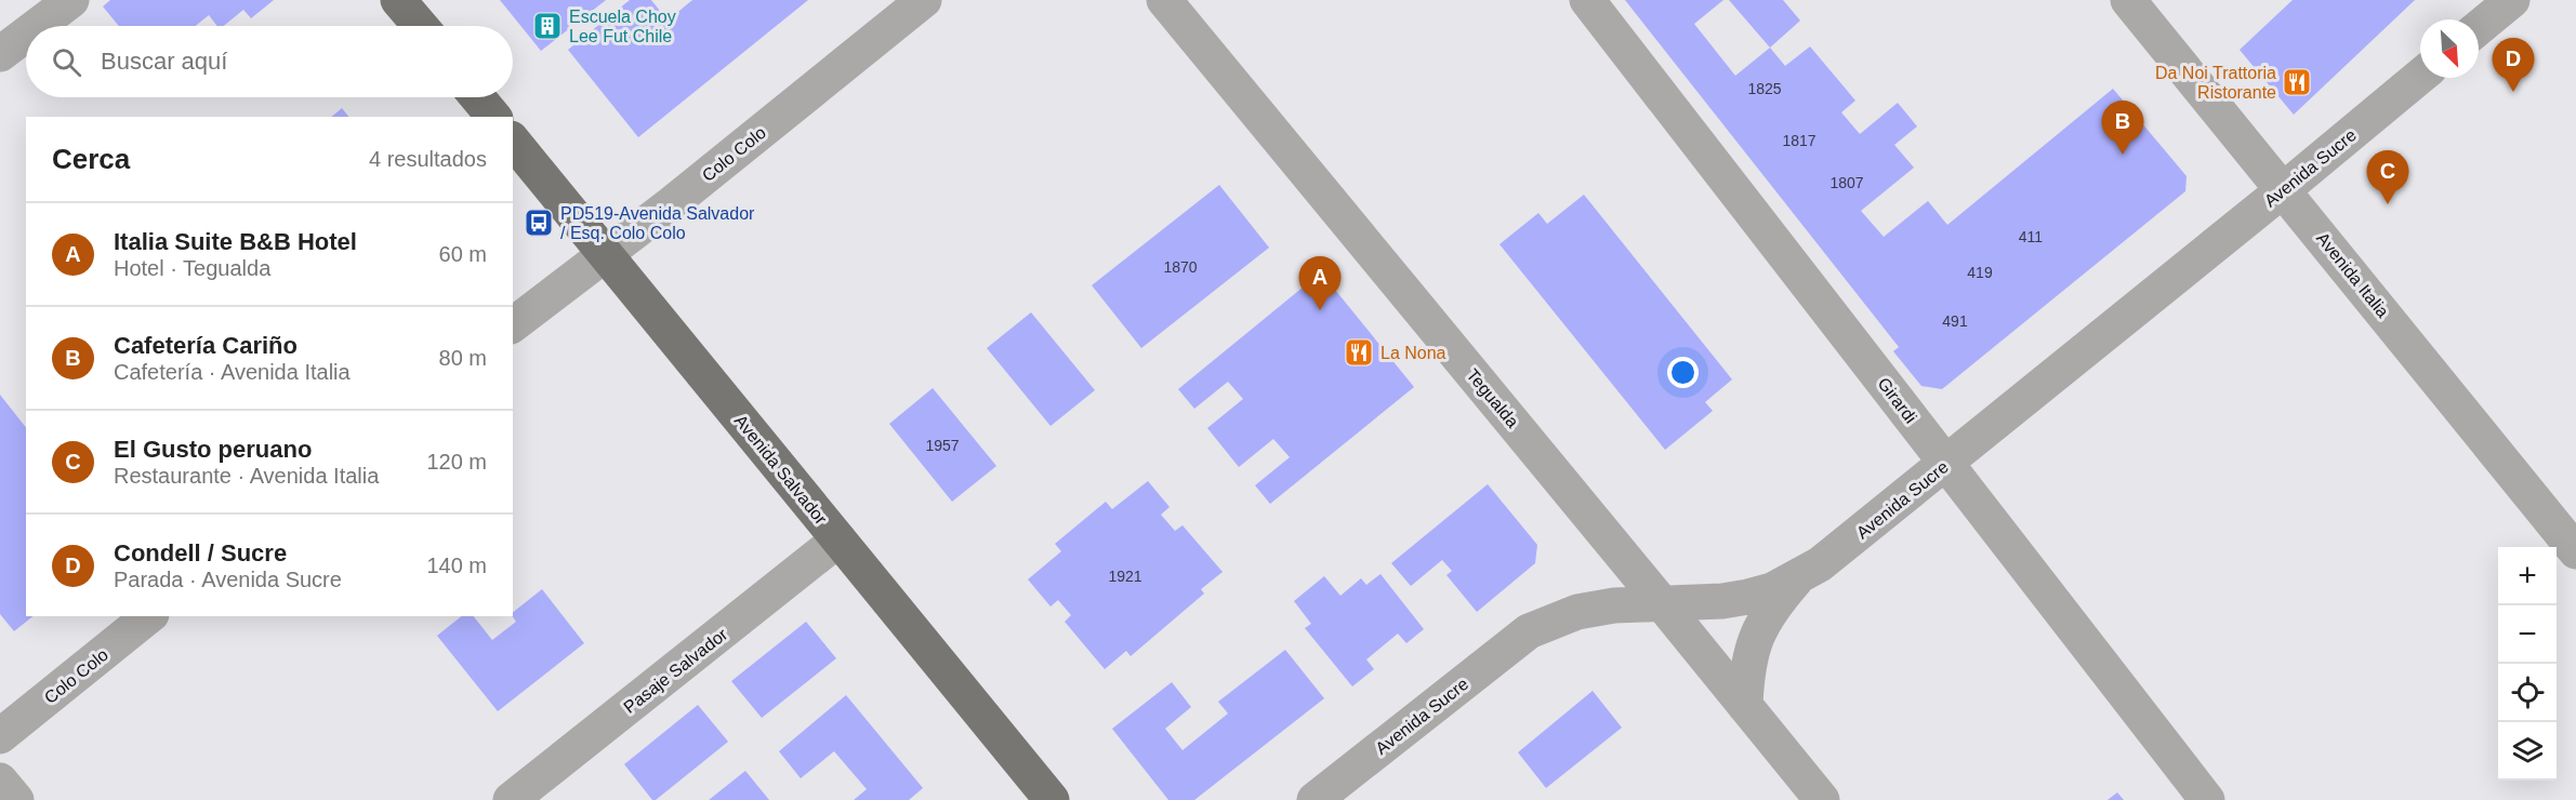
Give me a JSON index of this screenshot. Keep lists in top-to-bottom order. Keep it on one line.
{"streets":{"main road":["Avenida Salvador"],"street":["Colo Colo","Avenida Sucre","Avenida Italia","Tegualda","Girardi","Pasaje Salvador"]},"crossings":[["Colo Colo","Avenida Salvador"],["Avenida Sucre","Avenida Italia"],["Avenida Sucre","Tegualda"],["Avenida Sucre","Girardi"],["Avenida Salvador","Pasaje Salvador"]],"places":{"building":["Escuela Choy Lee Fut Chile"],"restaurant":["Da Noi Trattoria Ristorante","La Nona"],"bus stop":["PD519-Avenida Salvador / Esq. Colo Colo"]},"house_numbers":["1825","1817","1807","411","1870","419","491","1957","1921"],"north":"bottom right","page":{"search":"Buscar aquí","pins":["D","B","C","A"],"heading":["Cerca","4 resultados"],"list":[{"mark":"A","name":"Italia Suite B&B Hotel","note":"Hotel · Tegualda","value":"60 m"},{"mark":"B","name":"Cafetería Cariño","note":"Cafetería · Avenida Italia","value":"80 m"},{"mark":"C","name":"El Gusto peruano","note":"Restaurante · Avenida Italia","value":"120 m"},{"mark":"D","name":"Condell / Sucre","note":"Parada · Avenida Sucre","value":"140 m"}],"map_buttons":["+","−"]}}
